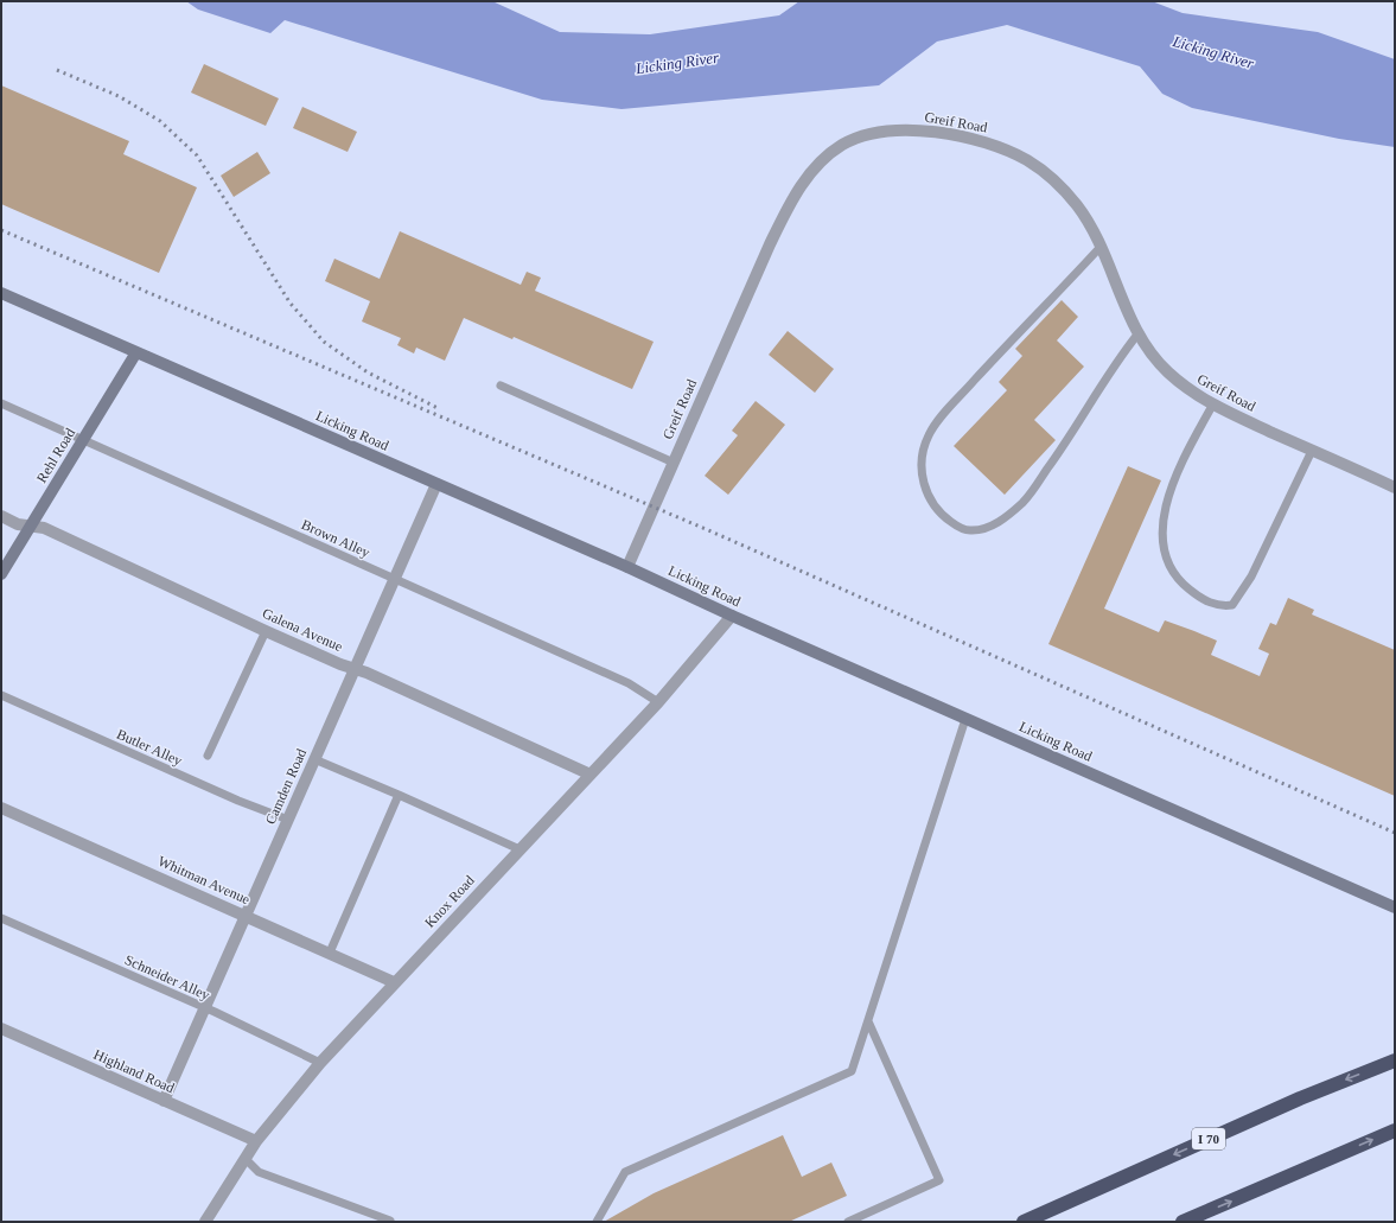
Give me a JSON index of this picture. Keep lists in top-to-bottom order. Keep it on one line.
{"streets":{"highway":["I 70"],"street":["Greif Road","Licking Road","Rehl Road","Galena Avenue","Camden Road","Whitman Avenue","Knox Road","Highland Road"],"lane":["Brown Alley","Butler Alley","Schneider Alley"]},"crossings":[["Greif Road","Licking Road"],["Licking Road","Rehl Road"],["Licking Road","Camden Road"],["Licking Road","Knox Road"],["Rehl Road","Brown Alley"],["Rehl Road","Galena Avenue"],["Brown Alley","Camden Road"],["Brown Alley","Knox Road"],["Galena Avenue","Camden Road"],["Galena Avenue","Knox Road"],["Butler Alley","Camden Road"],["Camden Road","Whitman Avenue"],["Camden Road","Schneider Alley"],["Camden Road","Highland Road"],["Whitman Avenue","Knox Road"],["Knox Road","Schneider Alley"],["Knox Road","Highland Road"]],"water":["Licking River"]}
